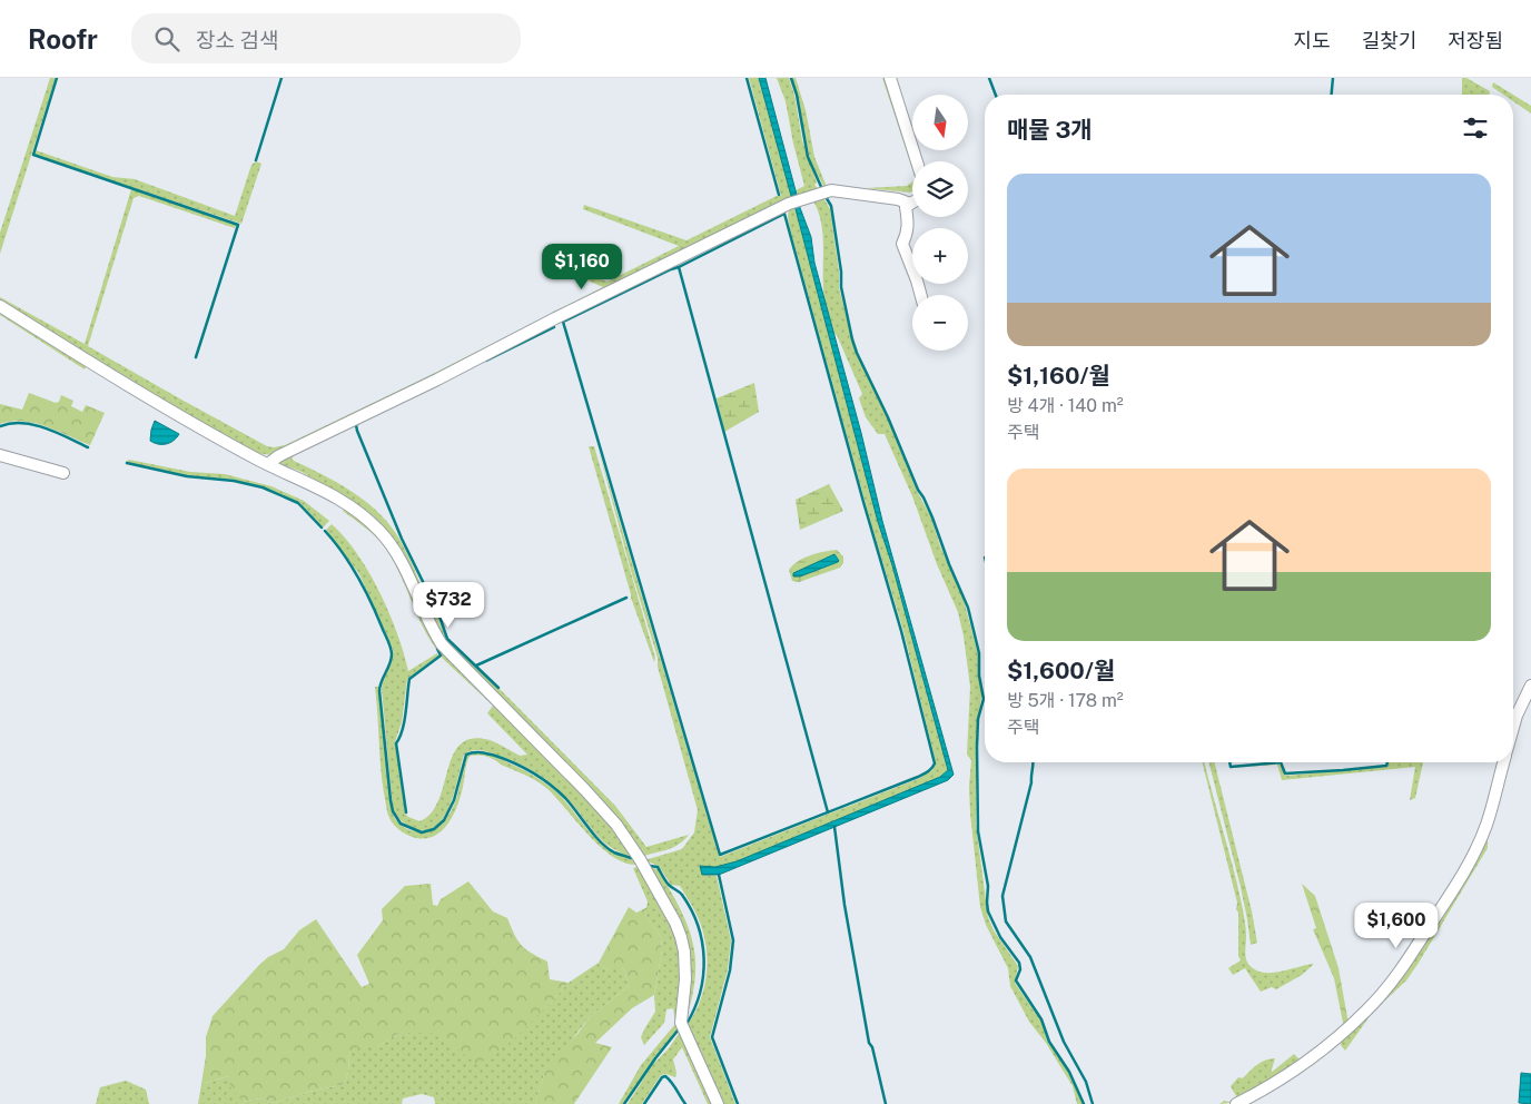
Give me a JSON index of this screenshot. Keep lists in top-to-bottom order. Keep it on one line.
{"north":"bottom","page":{"header":"Roofr","search":"장소 검색","nav":["지도","길찾기","저장됨"],"map_buttons":["+","−"],"heading":"매물 3개","list":[{"name":"$1,160/월","note":"방 4개 · 140 m² · 주택"},{"name":"$1,600/월","note":"방 5개 · 178 m² · 주택"}],"price":["$1,160","$732","$1,600"]}}
